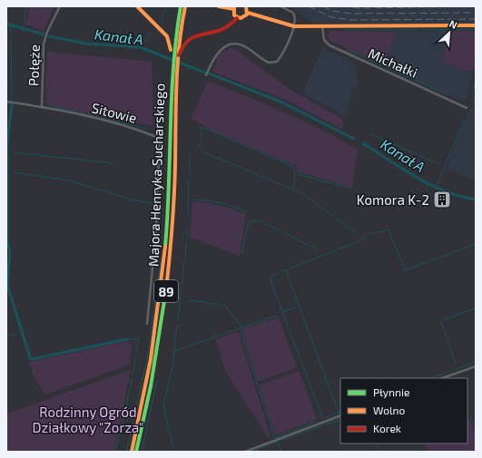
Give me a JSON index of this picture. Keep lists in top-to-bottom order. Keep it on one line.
{"streets":{"main road":["Michałki","Majora Henryka Sucharskiego","89"],"street":["Połęże","Sitowie"]},"crossings":[["Połęże","Sitowie"]],"water":["Kanał A"],"parks":["Rodzinny Ogród Działkowy \"Zorza\""],"places":{"building":["Komora K-2"]},"legend":["Płynnie","Wolno","Korek"],"north":"top right"}
